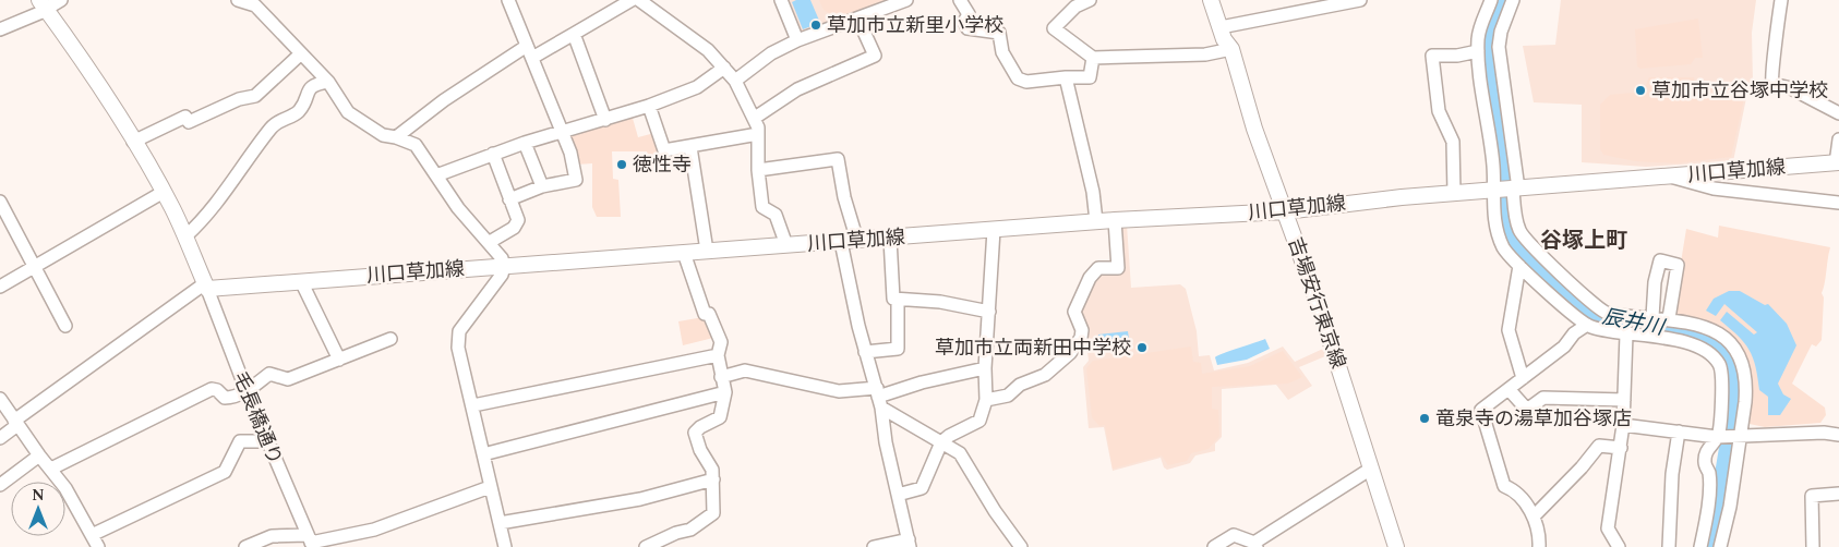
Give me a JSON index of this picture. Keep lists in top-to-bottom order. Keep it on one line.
{"streets":{"main road":["川口草加線","吉場安行東京線"],"street":["毛長橋通り"]},"crossings":[["川口草加線","吉場安行東京線"],["川口草加線","毛長橋通り"]],"districts":["谷塚上町"],"water":["辰井川"],"places":["草加市立新里小学校","草加市立谷塚中学校","徳性寺","草加市立両新田中学校","竜泉寺の湯草加谷塚店"],"north":"top"}
